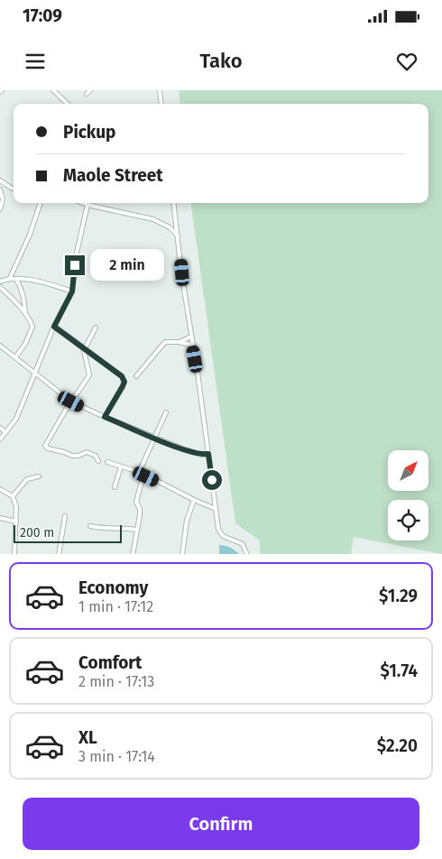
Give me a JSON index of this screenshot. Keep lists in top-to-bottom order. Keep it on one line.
{"scale_bar":"200 m","north":"top right","page":{"status":"17:09","header":"Tako","banner":["Pickup","Maole Street"],"bubble":"2 min","scale":"200 m","list":[{"name":"Economy","note":"1 min · 17:12","value":"$1.29"},{"name":"Comfort","note":"2 min · 17:13","value":"$1.74"},{"name":"XL","note":"3 min · 17:14","value":"$2.20"}],"buttons":"Confirm"}}
